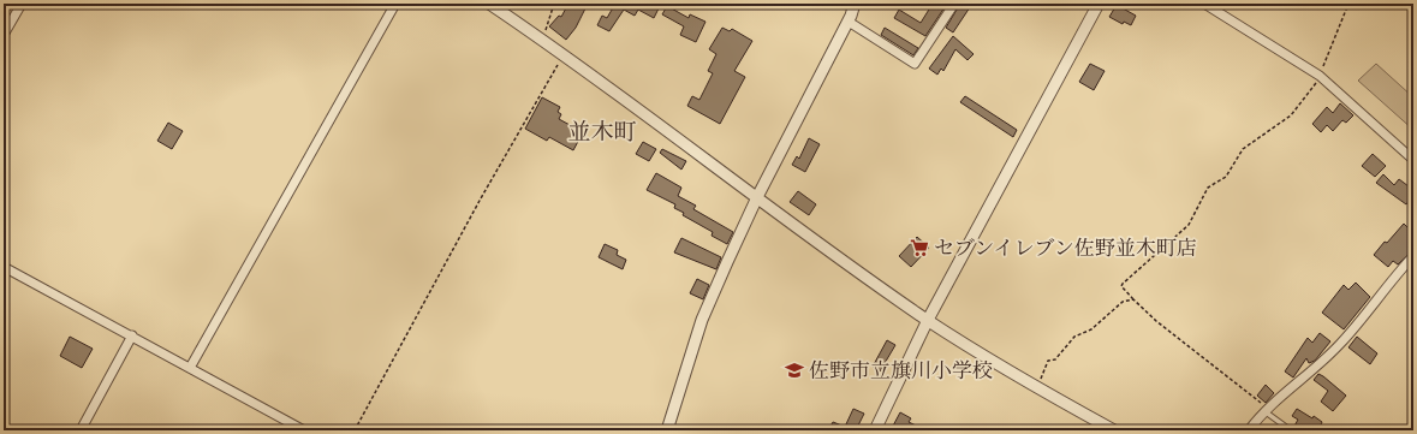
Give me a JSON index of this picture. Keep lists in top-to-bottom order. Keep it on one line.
{"districts":["並木町"],"places":{"supermarket":["セブンイレブン佐野並木町店"],"school or university":["佐野市立旗川小学校"]}}
